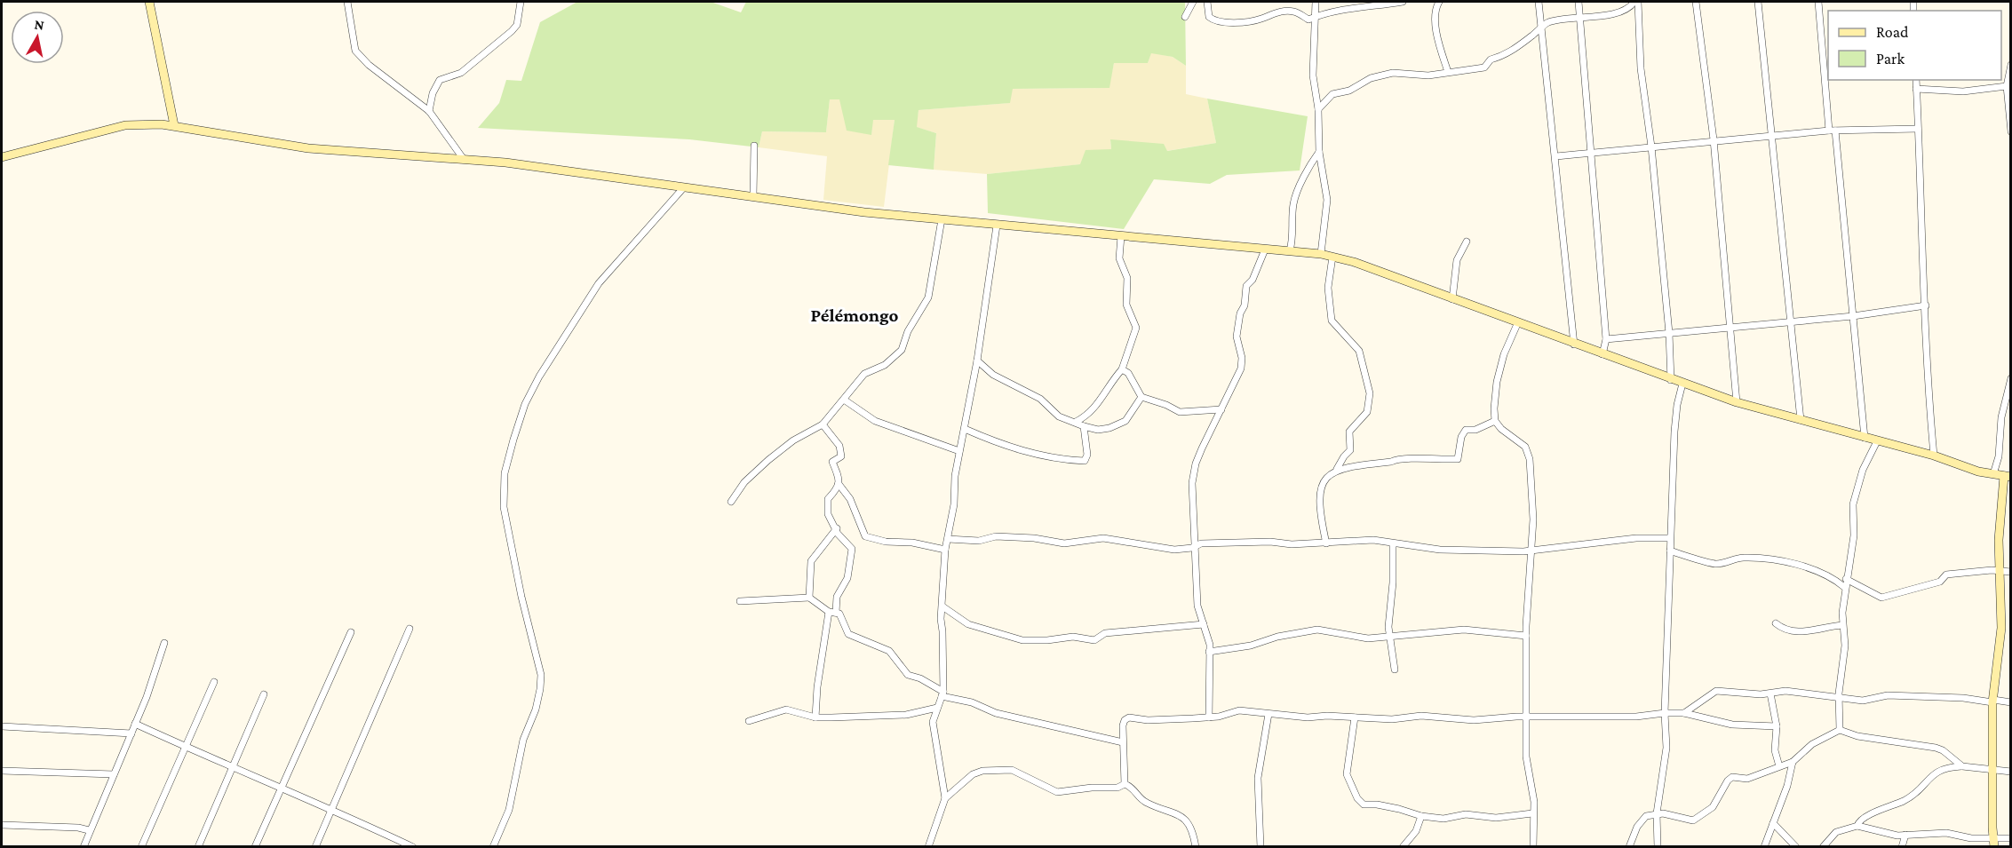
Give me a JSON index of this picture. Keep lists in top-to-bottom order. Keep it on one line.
{"districts":["Pélémongo"],"legend":["Road","Park"],"north":"top"}
